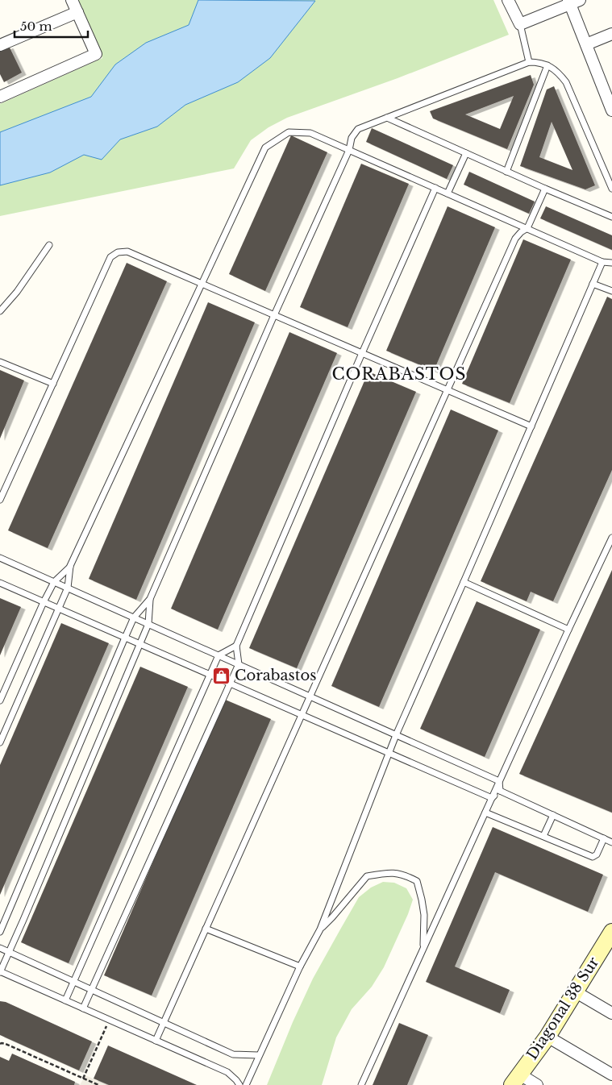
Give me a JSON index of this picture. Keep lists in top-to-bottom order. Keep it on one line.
{"streets":{"street":["Diagonal 38 Sur"]},"districts":["CORABASTOS"],"places":{"shop":["Corabastos"]},"scale_bar":"50 m"}
